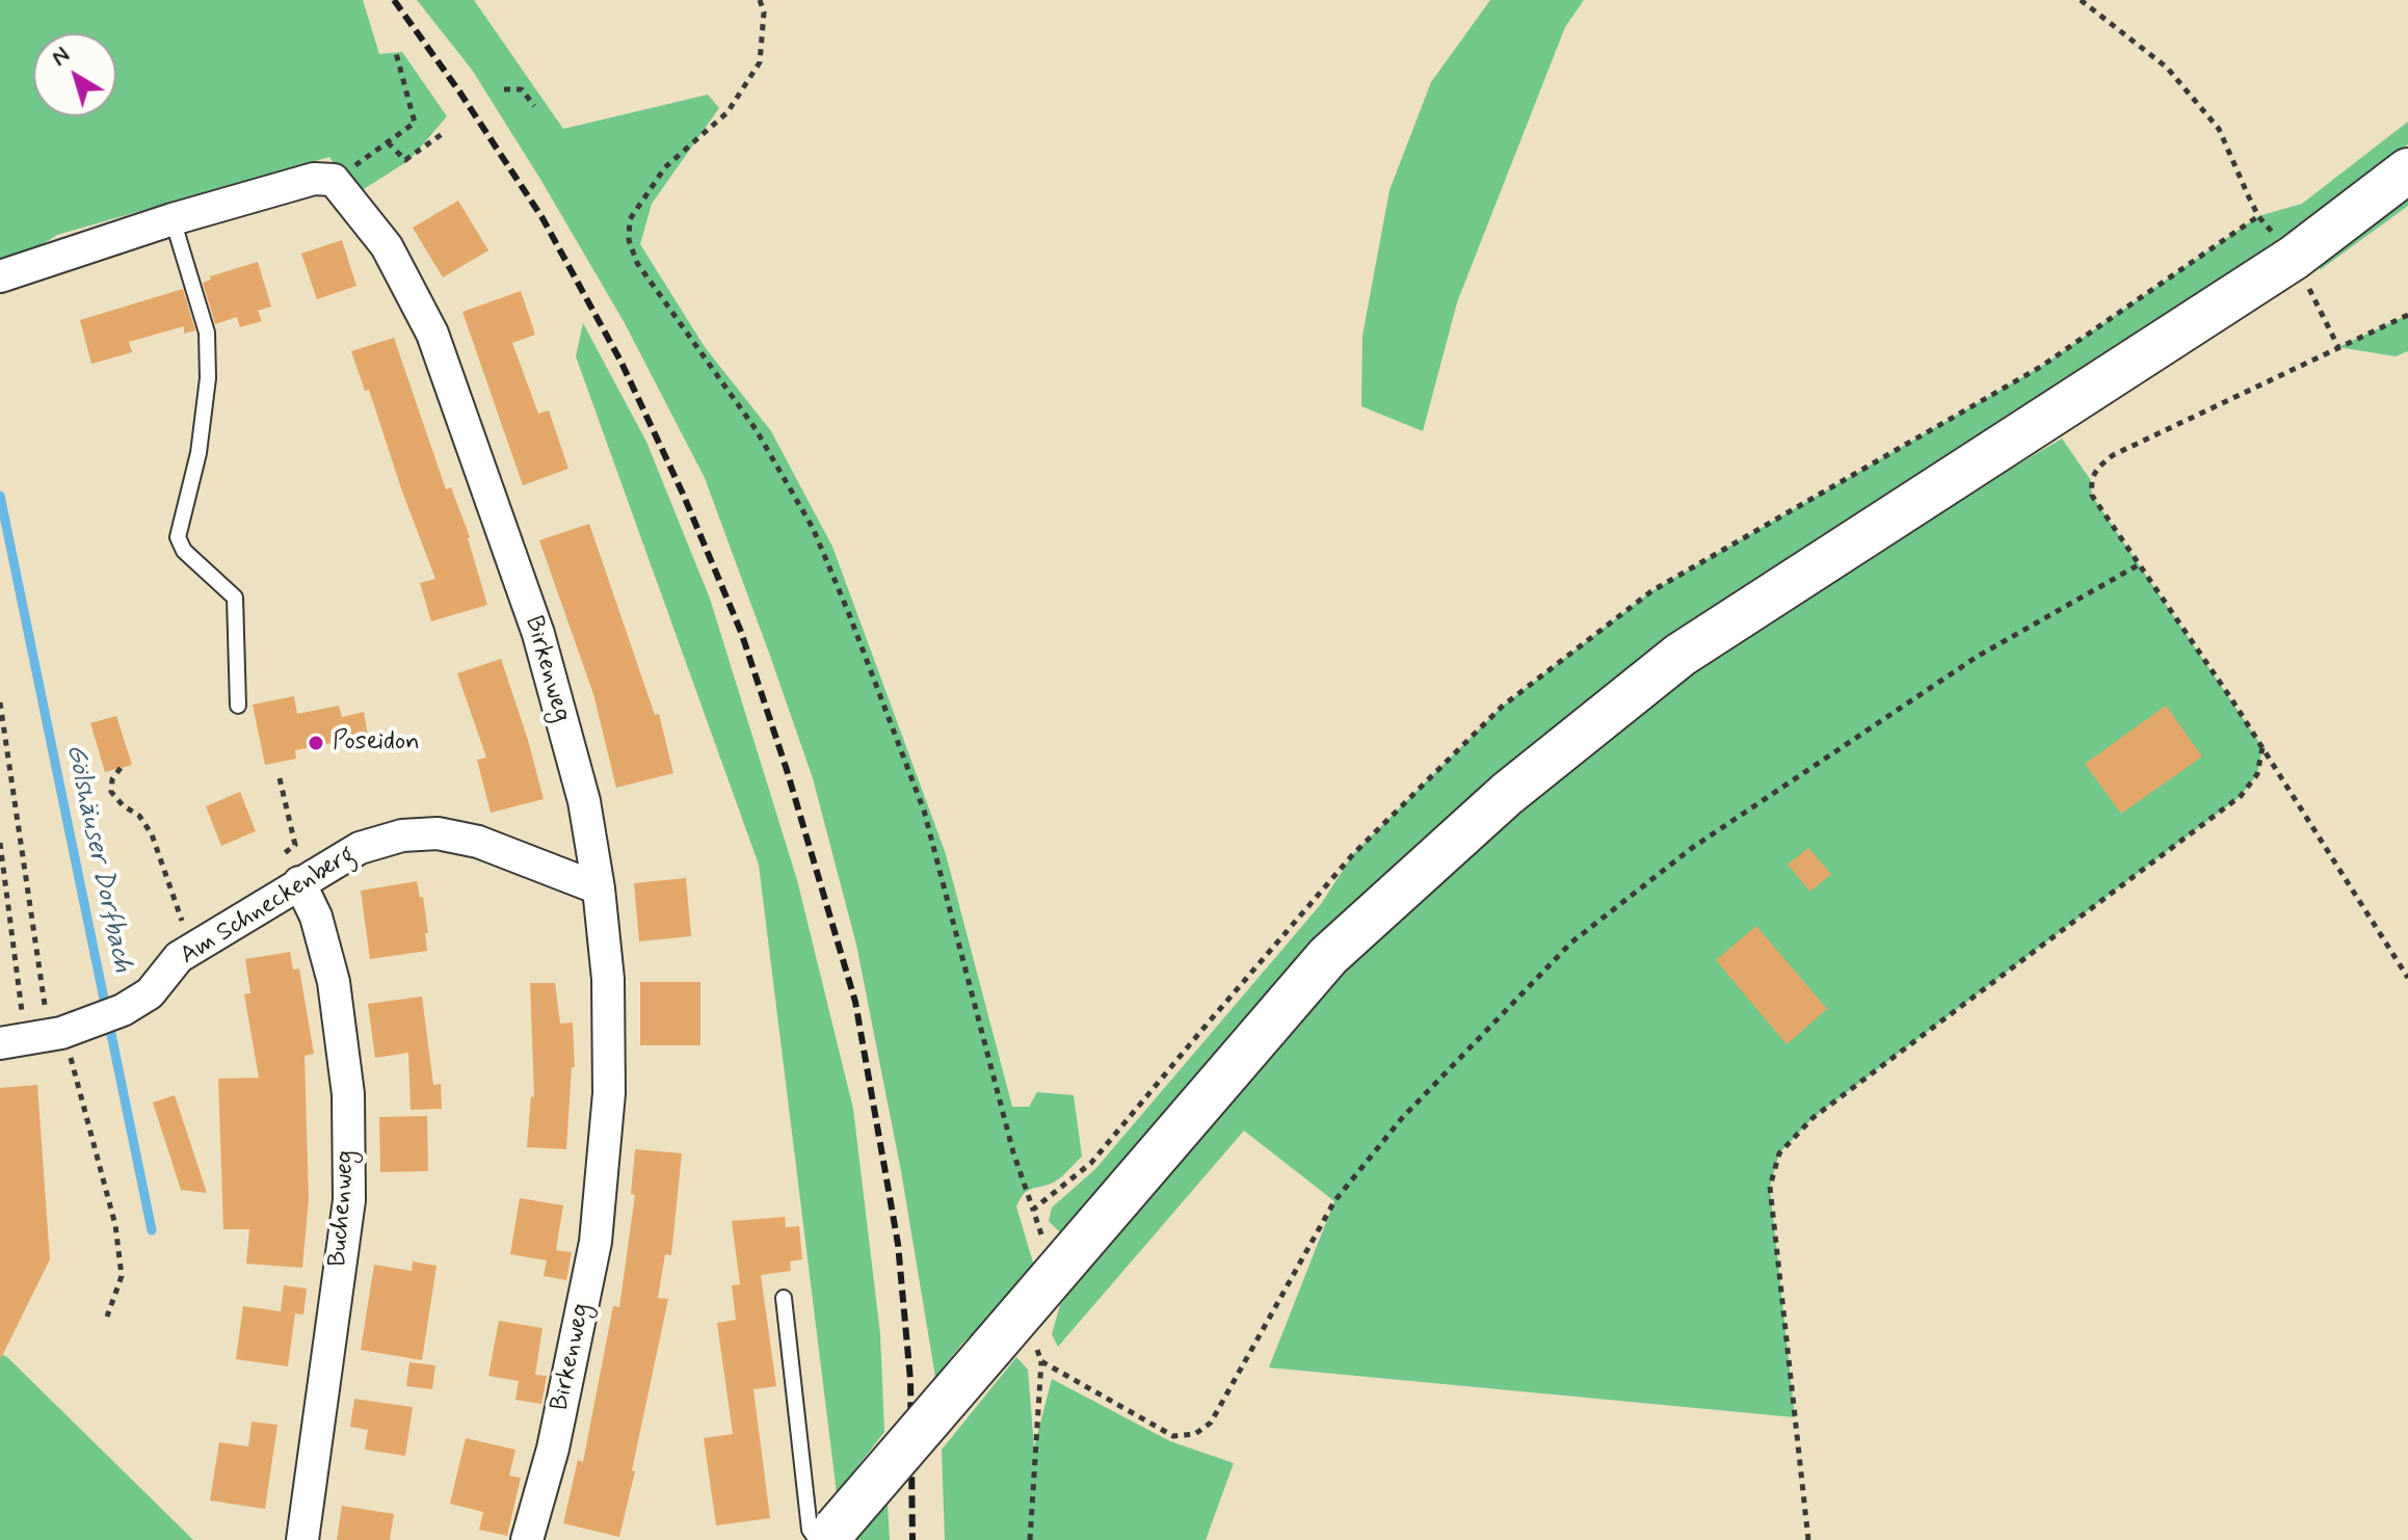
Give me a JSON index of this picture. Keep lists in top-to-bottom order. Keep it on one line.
{"streets":{"street":["Birkenweg","Am Schneckenberg","Buchenweg"]},"crossings":[["Birkenweg","Am Schneckenberg"],["Am Schneckenberg","Buchenweg"]],"water":["Gölshäuser Dorfbach"],"places":["Poseidon"],"north":"top left"}
